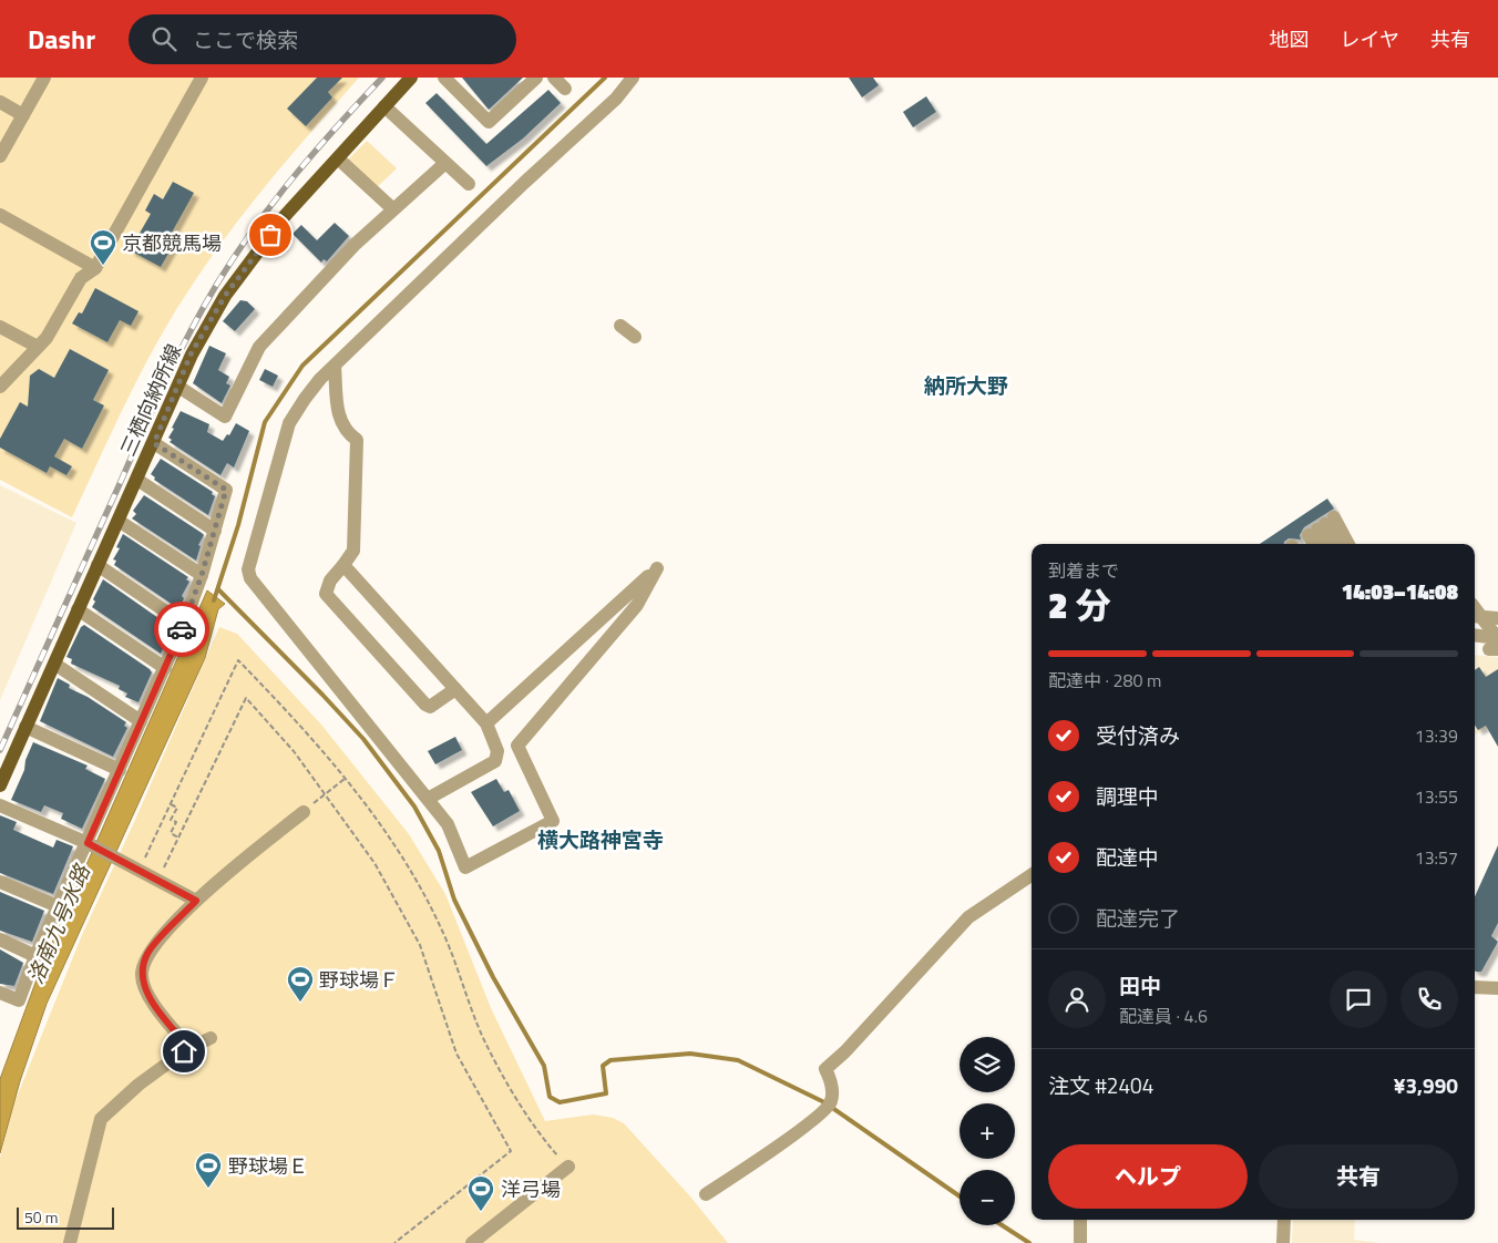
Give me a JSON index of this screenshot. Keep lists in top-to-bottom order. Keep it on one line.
{"streets":{"main road":["三栖向納所線"]},"districts":["納所大野","横大路神宮寺"],"water":["洛南九号水路"],"places":{"sports":["京都競馬場","野球場Ｆ","野球場Ｅ","洋弓場"]},"scale_bar":"50 m","page":{"header":"Dashr","search":"ここで検索","nav":["地図","レイヤ","共有"],"heading":["2 分","到着まで","14:03–14:08"],"panel":["田中","配達員 · 4.6","注文 #2404","¥3,990"],"bar":"配達中 · 280 m","list":[["受付済み","13:39"],["調理中","13:55"],["配達中","13:57"],"配達完了"],"map_buttons":["+","−"],"buttons":["ヘルプ","共有"],"scale":"50 m"}}
